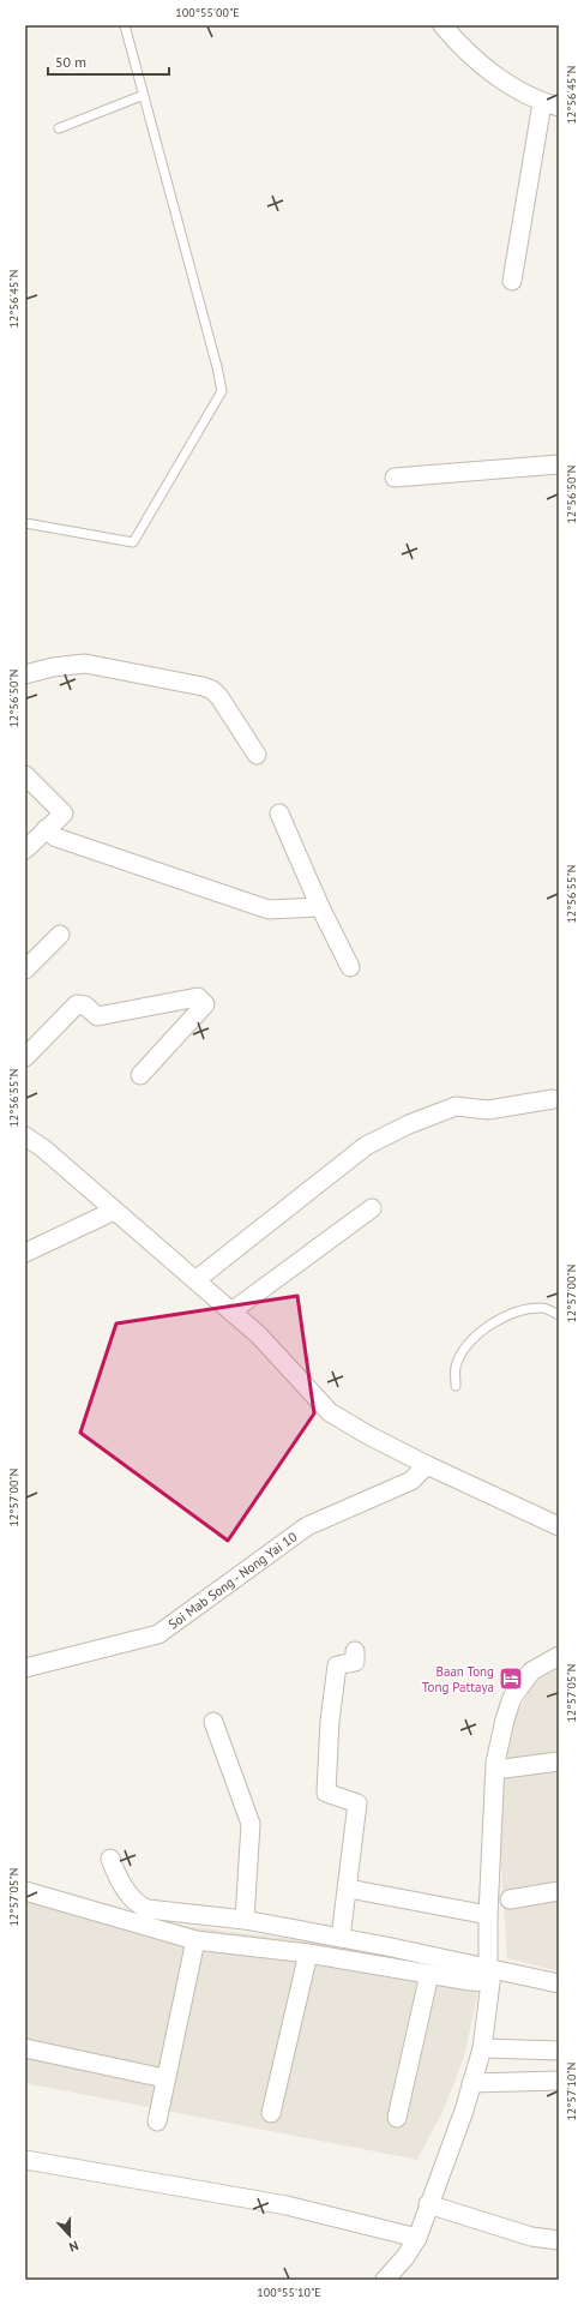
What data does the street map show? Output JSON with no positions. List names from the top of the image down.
{
  "streets": {
    "street": ["Soi Mab Song - Nong Yai 10"]
  },
  "places": {
    "hotel": ["Baan Tong Tong Pattaya"]
  },
  "scale_bar": "50 m",
  "north": "bottom",
  "coordinates": [
    "100°55'00\"E",
    "12°56'45\"N",
    "12°56'50\"N",
    "12°56'55\"N",
    "12°57'00\"N",
    "12°57'05\"N",
    "12°57'10\"N",
    "100°55'10\"E"
  ]
}
